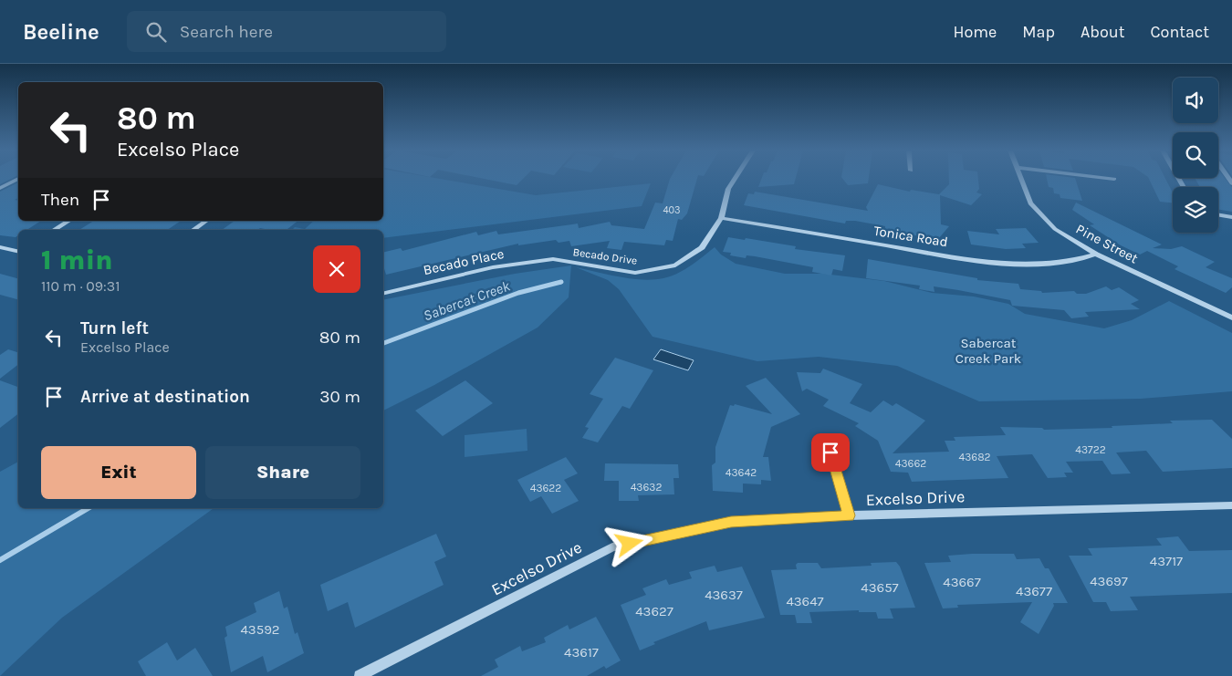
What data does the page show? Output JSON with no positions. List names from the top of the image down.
{
  "streets": {
    "street": [
      "Tonica Road",
      "Pine Street",
      "Becado Drive",
      "Becado Place",
      "Excelso Drive"
    ]
  },
  "crossings": [
    ["Tonica Road", "Pine Street"],
    ["Tonica Road", "Becado Drive"],
    ["Becado Drive", "Becado Place"]
  ],
  "water": ["Sabercat Creek"],
  "parks": ["Sabercat Creek Park"],
  "house_numbers": [
    "403",
    "43722",
    "43682",
    "43662",
    "43642",
    "43632",
    "43622",
    "43717",
    "43697",
    "43667",
    "43657",
    "43677",
    "43637",
    "43647",
    "43627",
    "43592",
    "43617"
  ],
  "page": {
    "header": "Beeline",
    "search": "Search here",
    "nav": [
      "Home",
      "Map",
      "About",
      "Contact"
    ],
    "turn": ["80 m", "Excelso Place"],
    "then": "Then",
    "heading": ["1 min", "110 m · 09:31"],
    "list": [
      {
        "name": "Turn left",
        "note": "Excelso Place",
        "value": "80 m"
      },
      {
        "name": "Arrive at destination",
        "value": "30 m"
      }
    ],
    "buttons": ["Exit", "Share"]
  }
}
